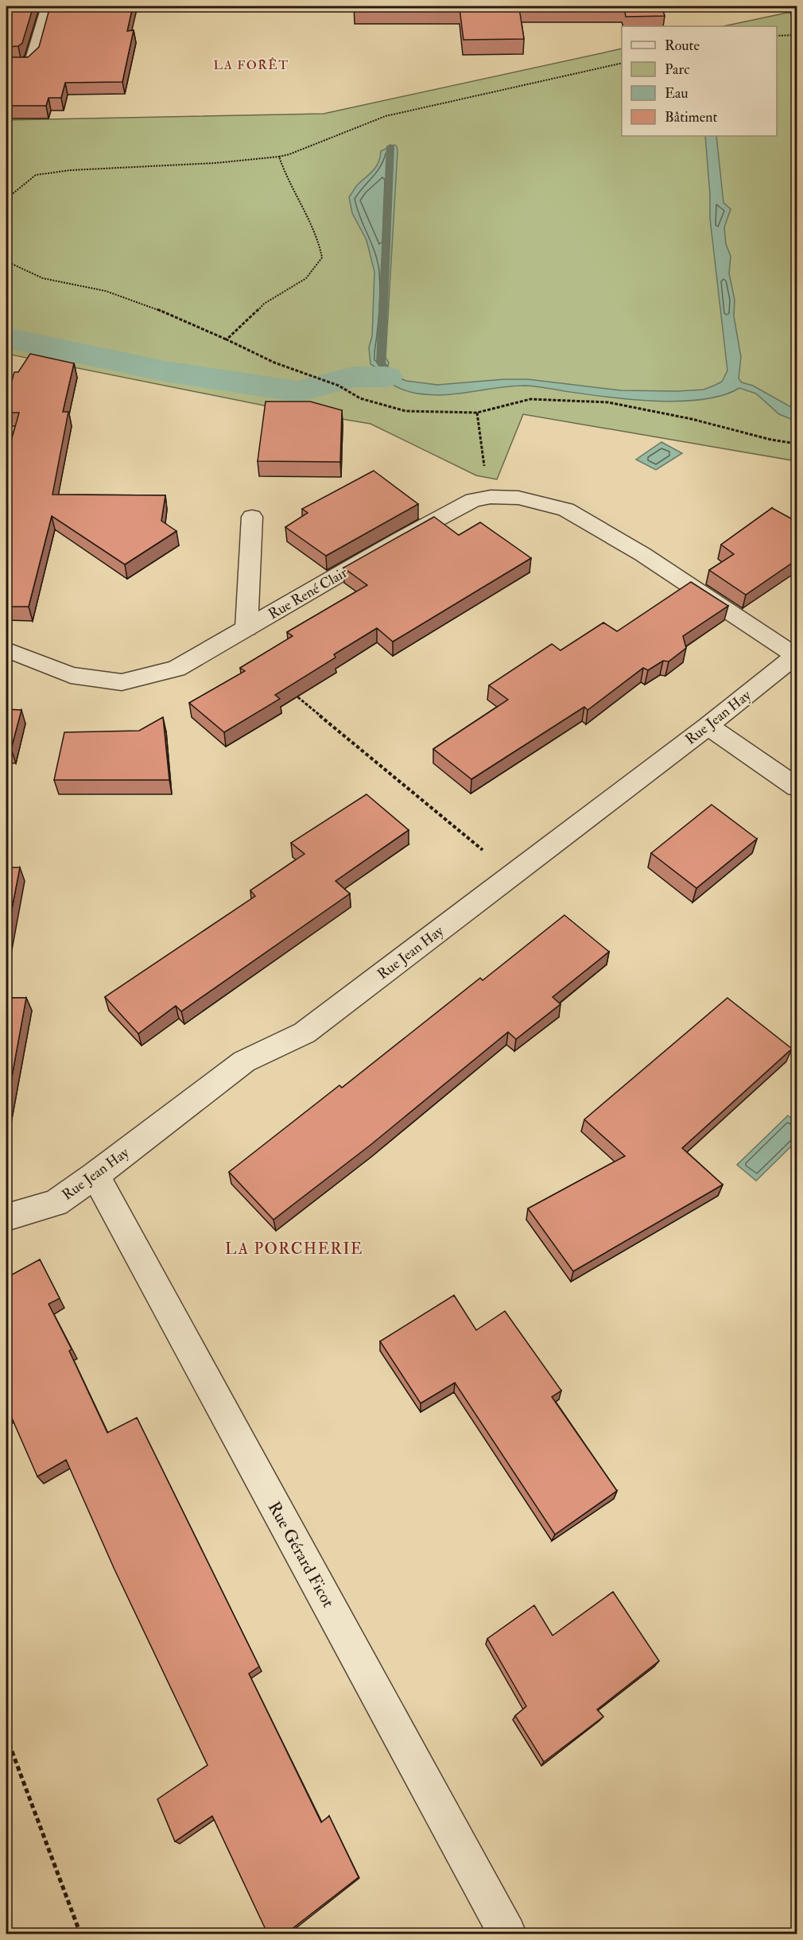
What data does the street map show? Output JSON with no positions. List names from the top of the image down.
{
  "streets": {
    "street": ["Rue René Clair", "Rue Jean Hay", "Rue Gérard Ficot"]
  },
  "crossings": [
    ["Rue René Clair", "Rue Jean Hay"],
    ["Rue Jean Hay", "Rue Gérard Ficot"]
  ],
  "districts": ["LA FORÊT", "LA PORCHERIE"],
  "legend": [
    "Route",
    "Parc",
    "Eau",
    "Bâtiment"
  ]
}
